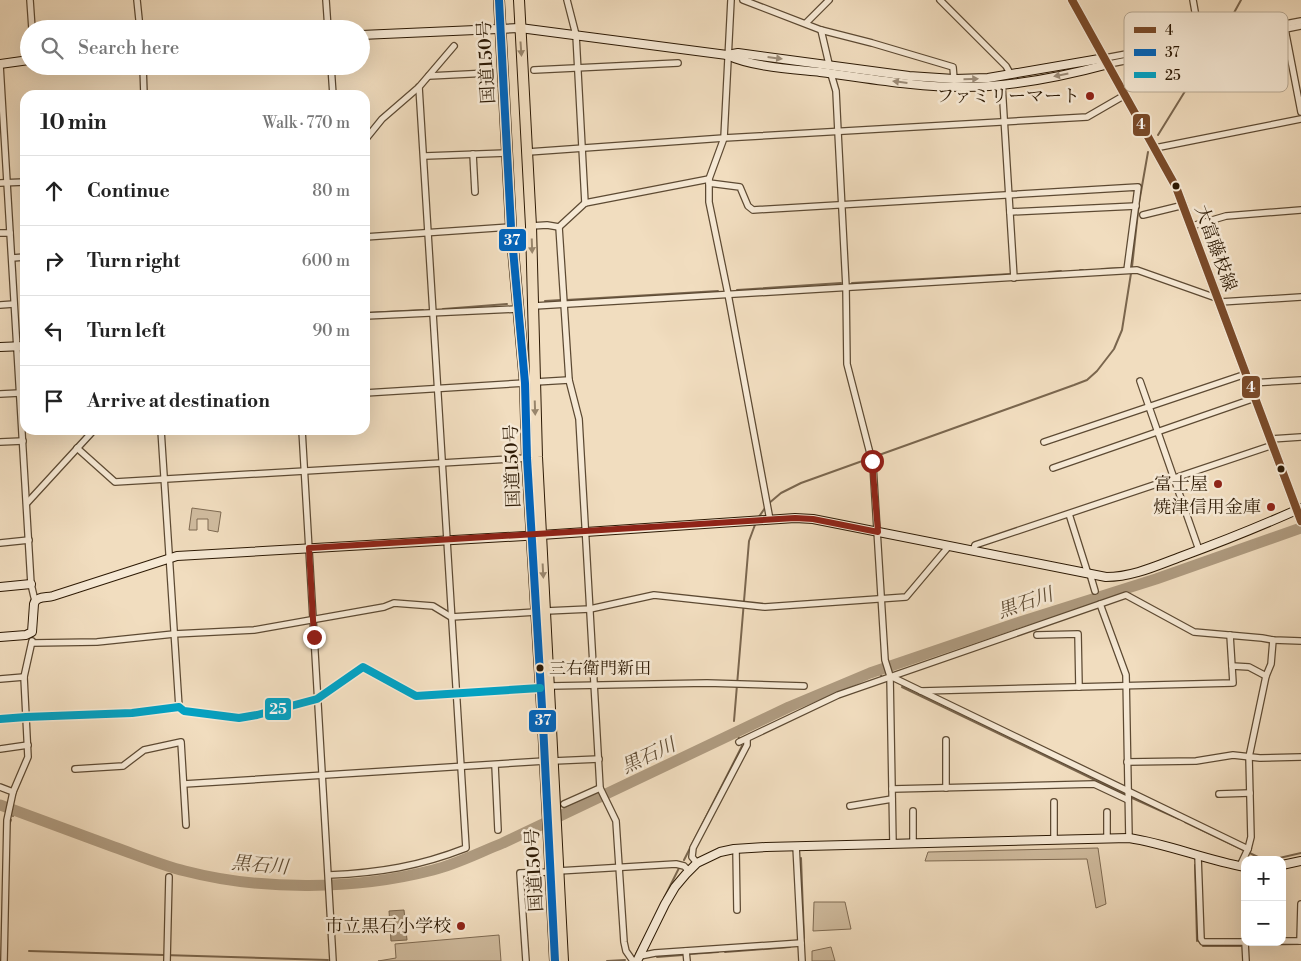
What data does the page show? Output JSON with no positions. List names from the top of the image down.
{
  "streets": {
    "highway": ["国道150号"],
    "street": ["大富藤枝線"]
  },
  "water": ["黒石川"],
  "places": [
    "ファミリーマート",
    "富士屋",
    "焼津信用金庫",
    "三右衛門新田",
    "市立黒石小学校"
  ],
  "lines": ["transit line 4", "transit line 37", "transit line 25"],
  "legend": ["4", "37", "25"],
  "page": {
    "search": "Search here",
    "heading": ["10 min", "Walk · 770 m"],
    "list": [
      ["Continue", "80 m"],
      ["Turn right", "600 m"],
      ["Turn left", "90 m"],
      "Arrive at destination"
    ],
    "map_buttons": ["+", "−"]
  }
}
